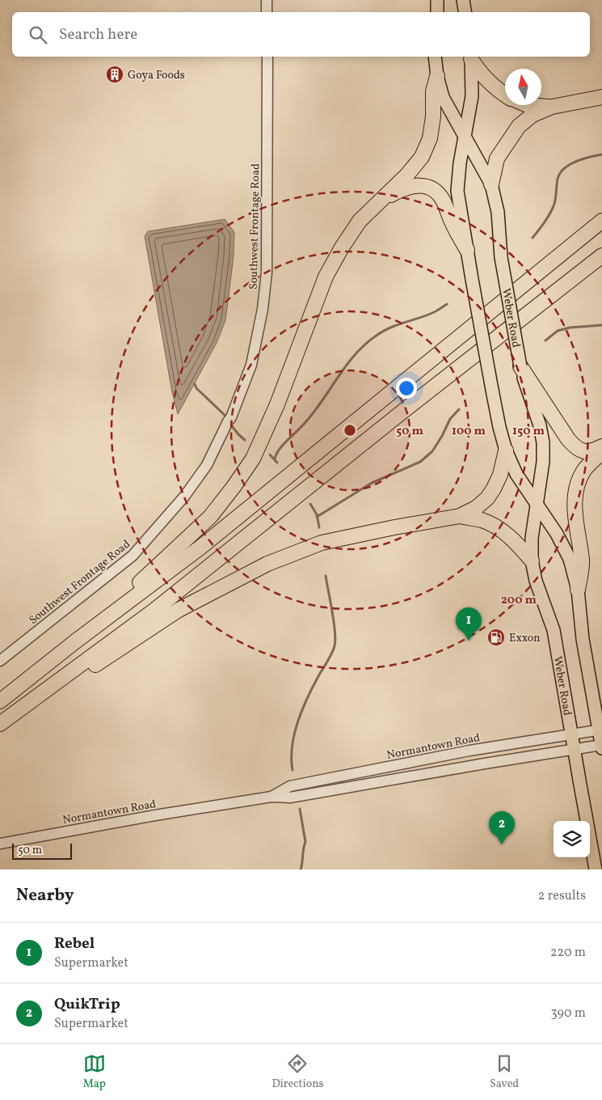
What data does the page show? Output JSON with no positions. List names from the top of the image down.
{
  "streets": {
    "main road": ["Weber Road"],
    "street": ["Southwest Frontage Road", "Normantown Road"]
  },
  "crossings": [
    ["Weber Road", "Normantown Road"]
  ],
  "places": {
    "building": ["Goya Foods"],
    "fuel station": ["Exxon"]
  },
  "scale_bar": "50 m",
  "north": "top",
  "page": {
    "search": "Search here",
    "pins": ["1", "2"],
    "scale": "50 m",
    "heading": ["Nearby", "2 results"],
    "list": [
      {
        "mark": "1",
        "name": "Rebel",
        "note": "Supermarket",
        "value": "220 m"
      },
      {
        "mark": "2",
        "name": "QuikTrip",
        "note": "Supermarket",
        "value": "390 m"
      }
    ],
    "nav": ["Map", "Directions", "Saved"]
  },
  "rings": [
    "50 m",
    "100 m",
    "150 m",
    "200 m"
  ]
}
